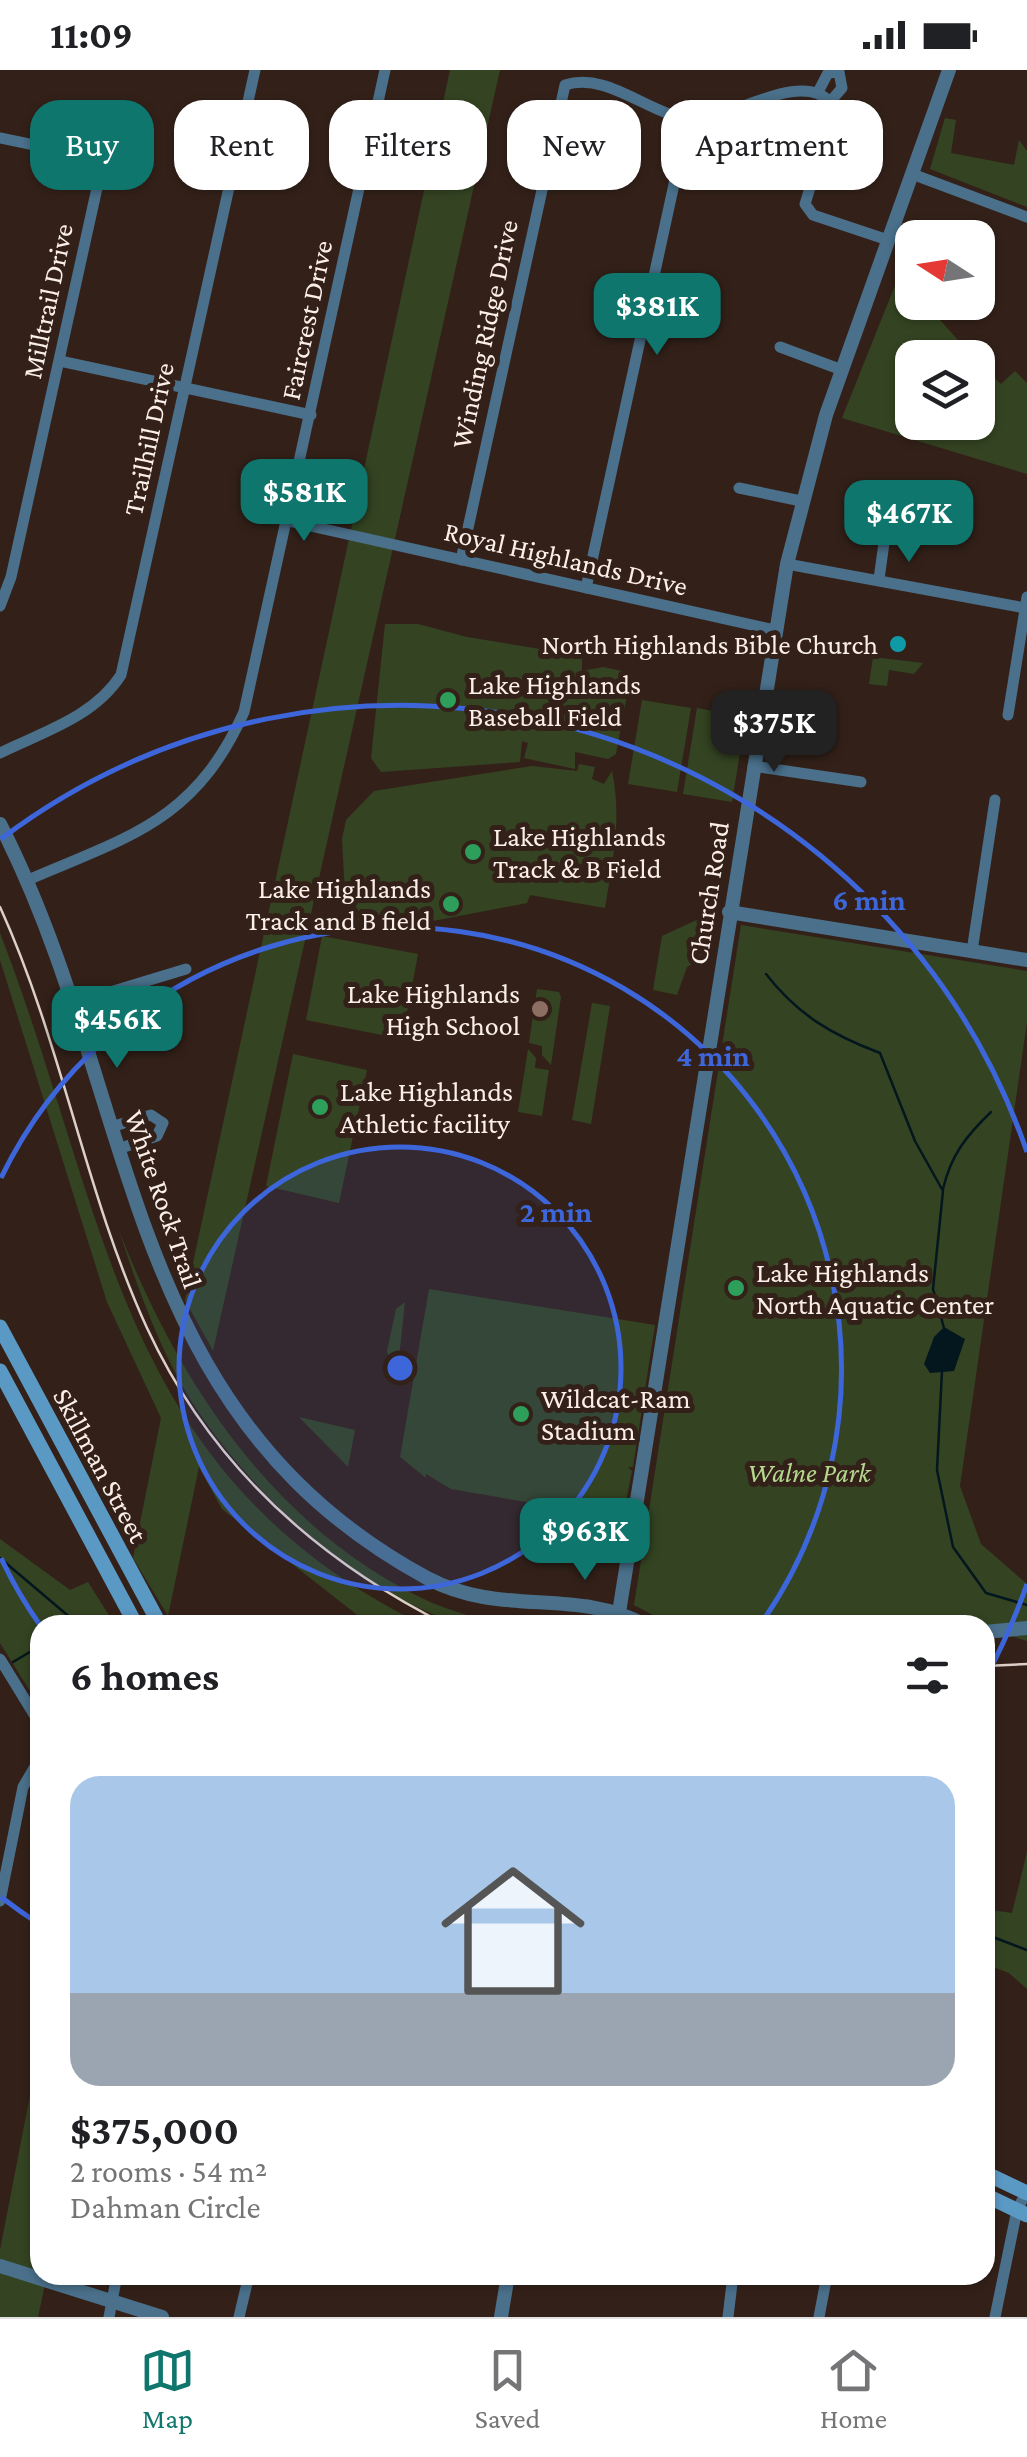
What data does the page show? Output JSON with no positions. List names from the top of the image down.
{
  "streets": {
    "main road": ["Skillman Street"],
    "street": [
      "Milltrail Drive",
      "Faircrest Drive",
      "Winding Ridge Drive",
      "Trailhill Drive",
      "Royal Highlands Drive",
      "Church Road",
      "White Rock Trail"
    ]
  },
  "crossings": [
    ["Faircrest Drive", "Royal Highlands Drive"],
    ["Faircrest Drive", "White Rock Trail"],
    ["Winding Ridge Drive", "Royal Highlands Drive"],
    ["Royal Highlands Drive", "Church Road"]
  ],
  "parks": ["Walne Park"],
  "places": [
    "North Highlands Bible Church",
    "Lake Highlands Baseball Field",
    "Lake Highlands Track & B Field",
    "Lake Highlands Track and B field",
    "Lake Highlands High School",
    "Lake Highlands Athletic facility",
    "Lake Highlands North Aquatic Center",
    "Wildcat-Ram Stadium"
  ],
  "north": "left",
  "page": {
    "status": "11:09",
    "chip": [
      "Buy",
      "Rent",
      "Filters",
      "New",
      "Apartment"
    ],
    "price": [
      "$381K",
      "$581K",
      "$467K",
      "$375K",
      "$456K",
      "$963K"
    ],
    "heading": "6 homes",
    "list": [
      {
        "name": "$375,000",
        "note": "2 rooms · 54 m² · Dahman Circle"
      }
    ],
    "tabs": ["Map", "Saved", "Home"]
  },
  "rings": ["6 min", "4 min", "2 min"]
}
